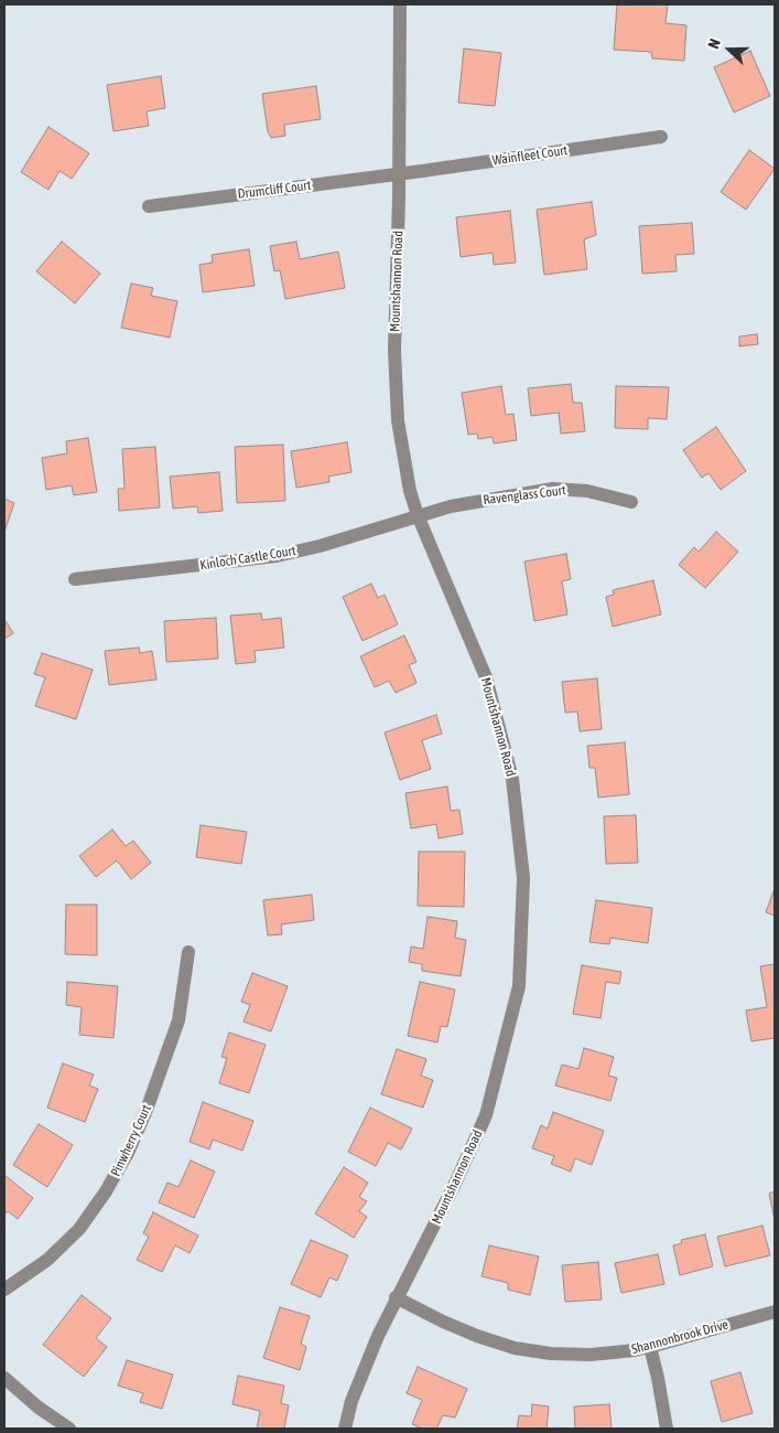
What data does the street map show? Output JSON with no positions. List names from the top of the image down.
{
  "streets": {
    "street": [
      "Wainfleet Court",
      "Drumcliff Court",
      "Mountshannon Road",
      "Ravenglass Court",
      "Kinloch Castle Court",
      "Pinwherry Court",
      "Shannonbrook Drive"
    ]
  },
  "crossings": [
    ["Wainfleet Court", "Drumcliff Court"],
    ["Wainfleet Court", "Mountshannon Road"],
    ["Drumcliff Court", "Mountshannon Road"],
    ["Mountshannon Road", "Ravenglass Court"],
    ["Mountshannon Road", "Kinloch Castle Court"],
    ["Mountshannon Road", "Shannonbrook Drive"],
    ["Ravenglass Court", "Kinloch Castle Court"]
  ],
  "north": "left"
}
